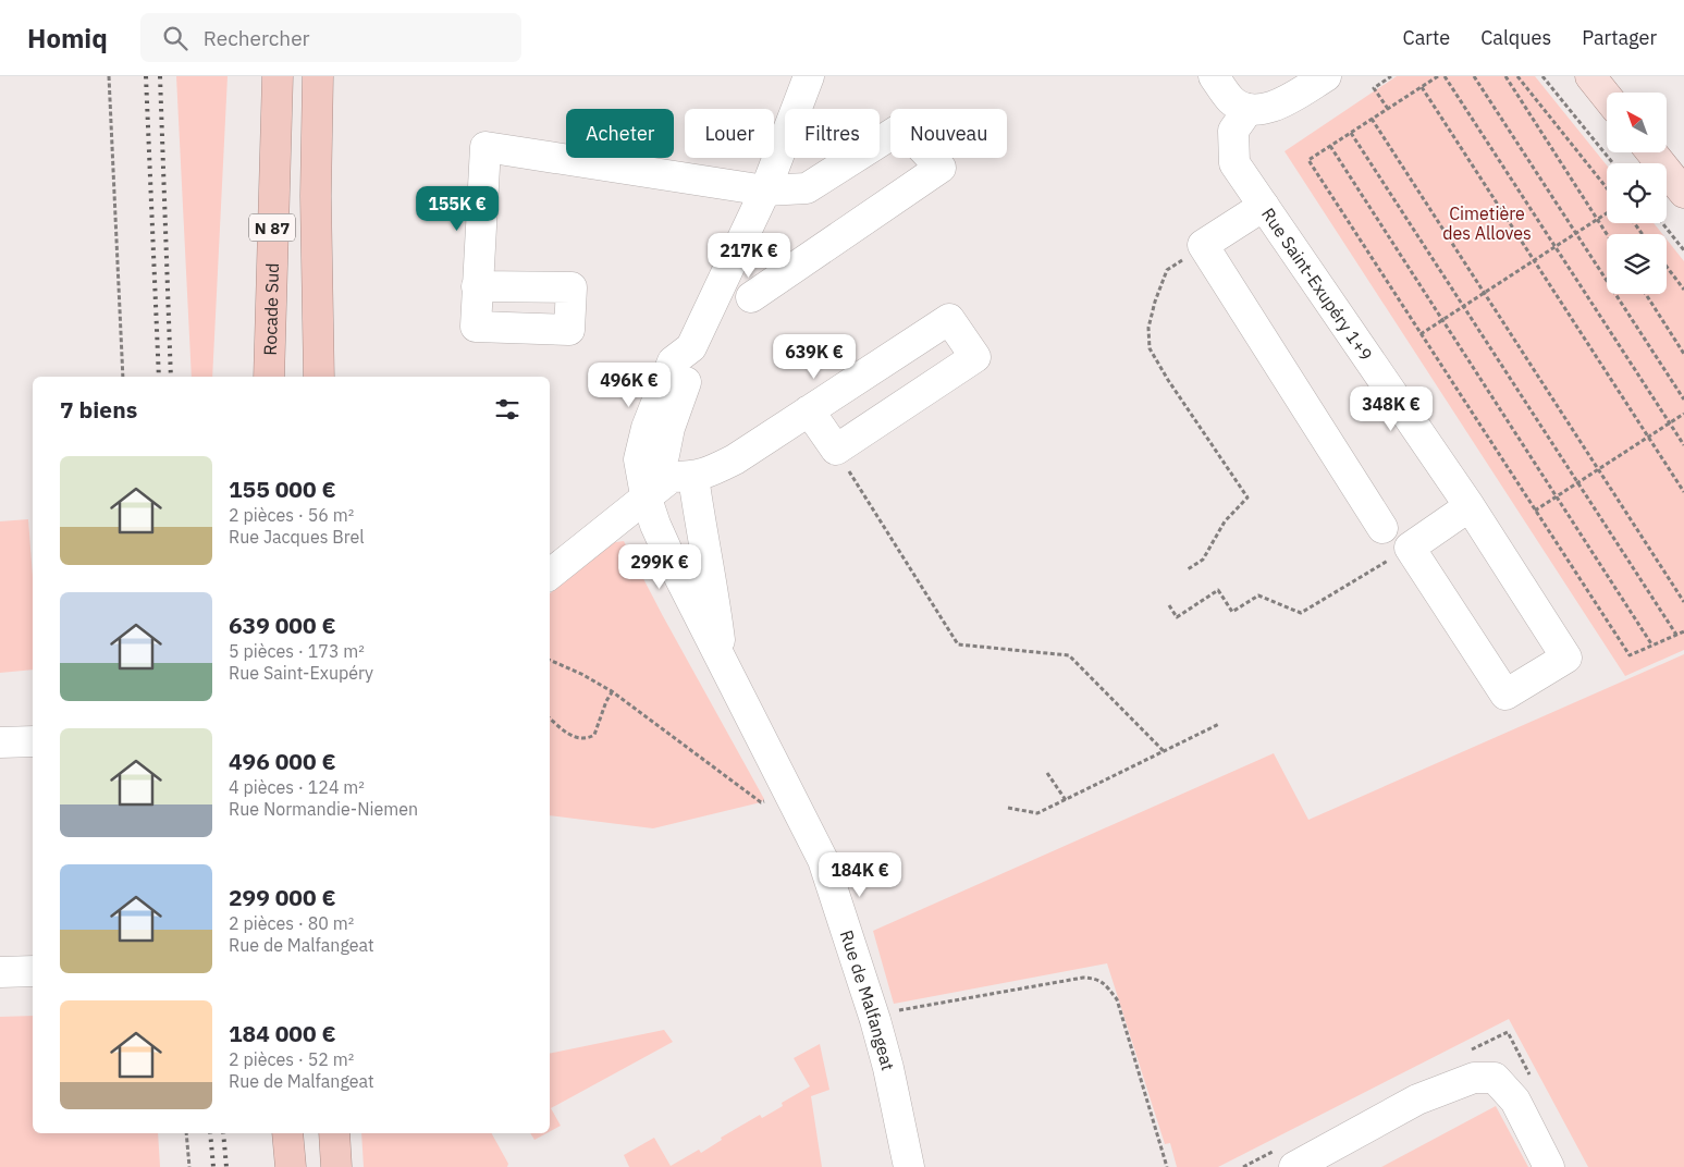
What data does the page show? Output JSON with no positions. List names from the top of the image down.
{
  "streets": {
    "highway": ["N 87", "Rocade Sud"],
    "street": ["Rue Saint-Exupéry 1+9", "Rue de Malfangeat"]
  },
  "parks": ["Cimetière des Alloves"],
  "north": "top left",
  "page": {
    "header": "Homiq",
    "search": "Rechercher",
    "nav": ["Carte", "Calques", "Partager"],
    "chip": [
      "Acheter",
      "Louer",
      "Filtres",
      "Nouveau"
    ],
    "price": [
      "155K €",
      "217K €",
      "639K €",
      "496K €",
      "348K €",
      "299K €",
      "184K €"
    ],
    "heading": "7 biens",
    "list": [
      {
        "name": "155 000 €",
        "note": "2 pièces · 56 m² · Rue Jacques Brel"
      },
      {
        "name": "639 000 €",
        "note": "5 pièces · 173 m² · Rue Saint-Exupéry"
      },
      {
        "name": "496 000 €",
        "note": "4 pièces · 124 m² · Rue Normandie-Niemen"
      },
      {
        "name": "299 000 €",
        "note": "2 pièces · 80 m² · Rue de Malfangeat"
      },
      {
        "name": "184 000 €",
        "note": "2 pièces · 52 m² · Rue de Malfangeat"
      }
    ]
  }
}
